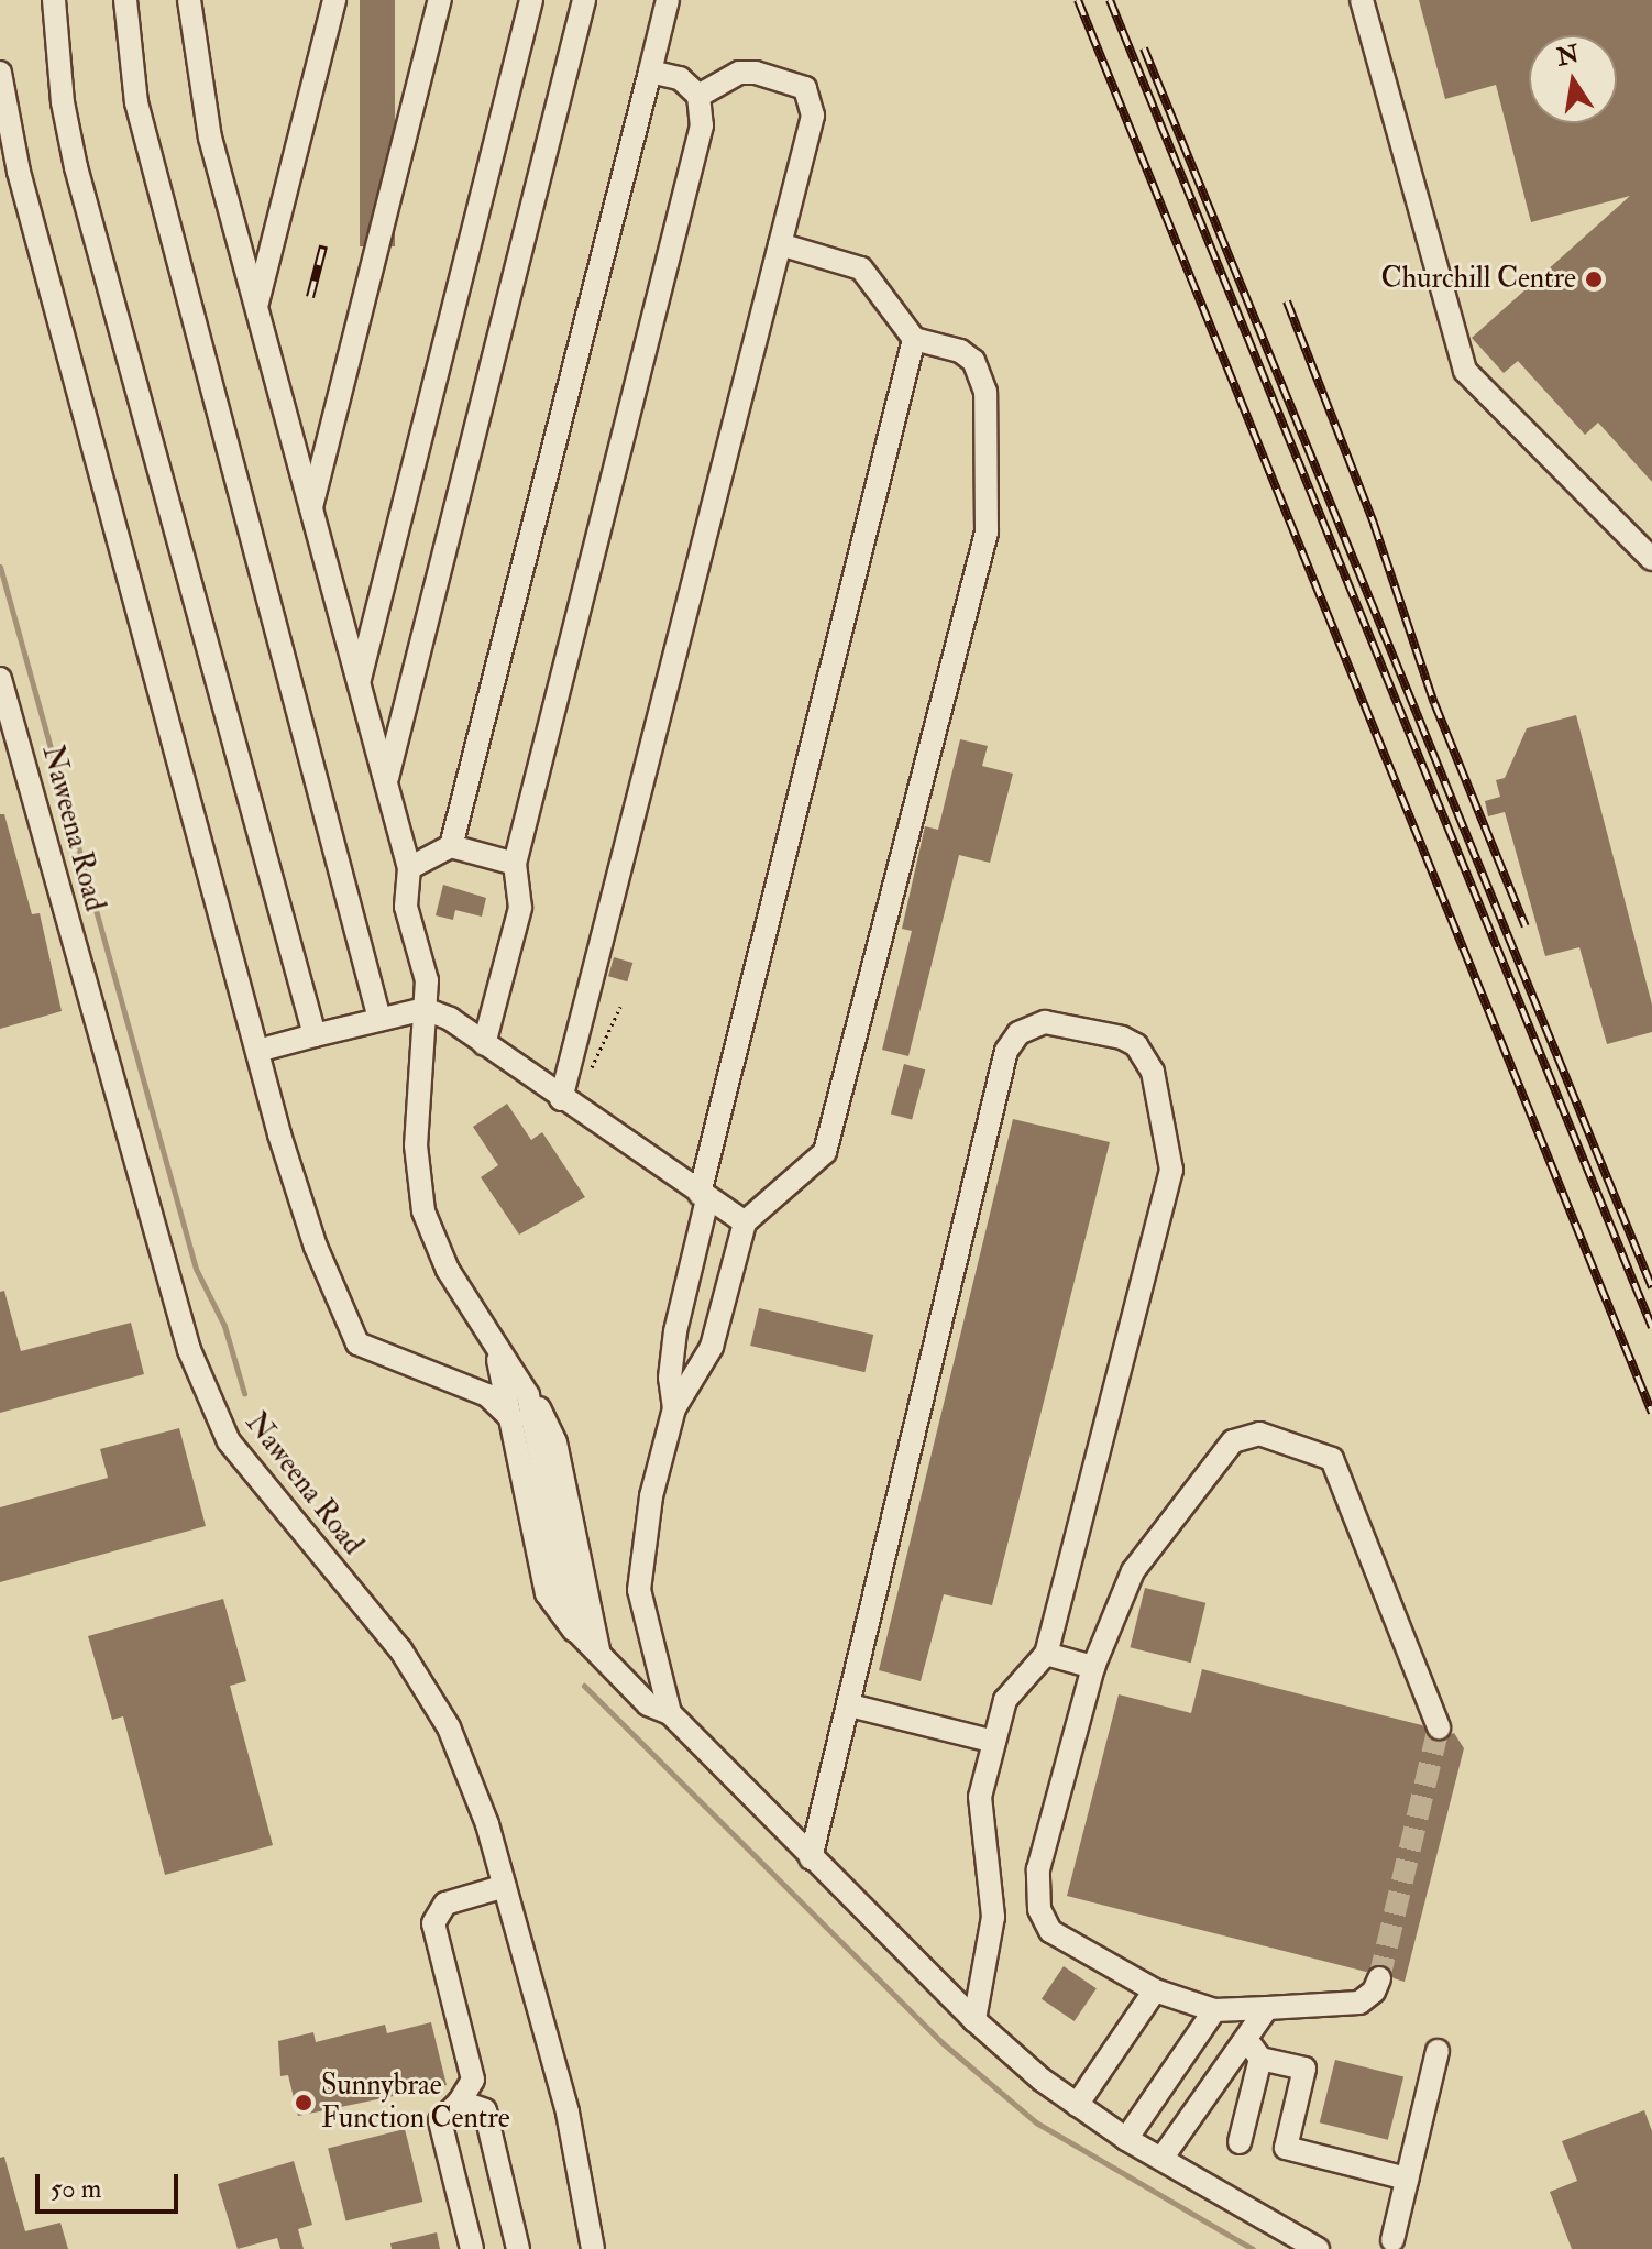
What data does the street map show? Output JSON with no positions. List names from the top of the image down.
{
  "streets": {
    "street": ["Naweena Road"]
  },
  "places": ["Churchill Centre", "Sunnybrae Function Centre"],
  "scale_bar": "50 m",
  "north": "top"
}
